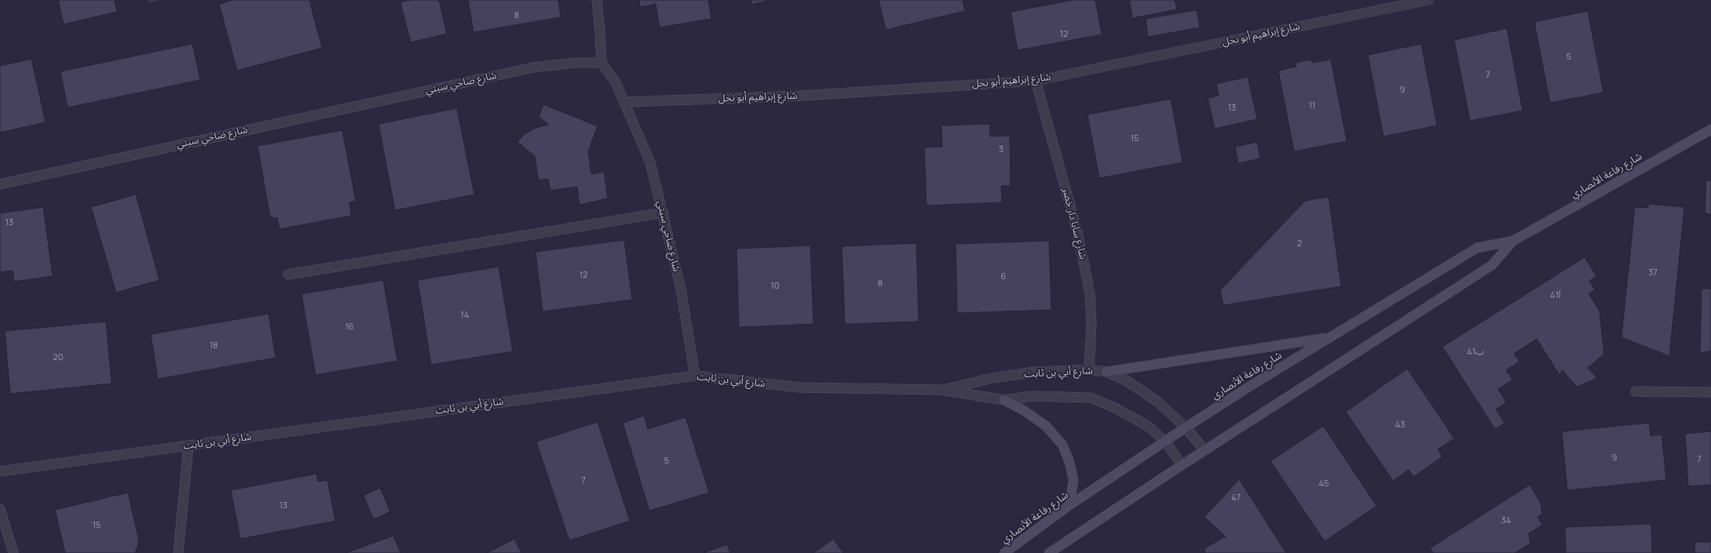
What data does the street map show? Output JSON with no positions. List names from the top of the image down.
{
  "streets": {
    "street": [
      "شارع إبراهيم أبو نحل",
      "شارع ضاحي سبتي",
      "شارع رفاعة الأنصاري",
      "شارع سابا دار خضر",
      "شارع أبي بن ثابت"
    ]
  },
  "crossings": [
    ["شارع إبراهيم أبو نحل", "شارع ضاحي سبتي"],
    ["شارع إبراهيم أبو نحل", "شارع سابا دار خضر"],
    ["شارع ضاحي سبتي", "شارع أبي بن ثابت"],
    ["شارع رفاعة الأنصاري", "شارع أبي بن ثابت"],
    ["شارع سابا دار خضر", "شارع أبي بن ثابت"]
  ],
  "house_numbers": [
    "8",
    "12",
    "5",
    "7",
    "9",
    "11",
    "13",
    "15",
    "3",
    "13",
    "2",
    "37",
    "12",
    "6",
    "8",
    "10",
    "41أ",
    "14",
    "16",
    "18",
    "41ب",
    "20",
    "43",
    "9",
    "7",
    "5",
    "7",
    "45",
    "47",
    "13",
    "34",
    "15"
  ]
}
